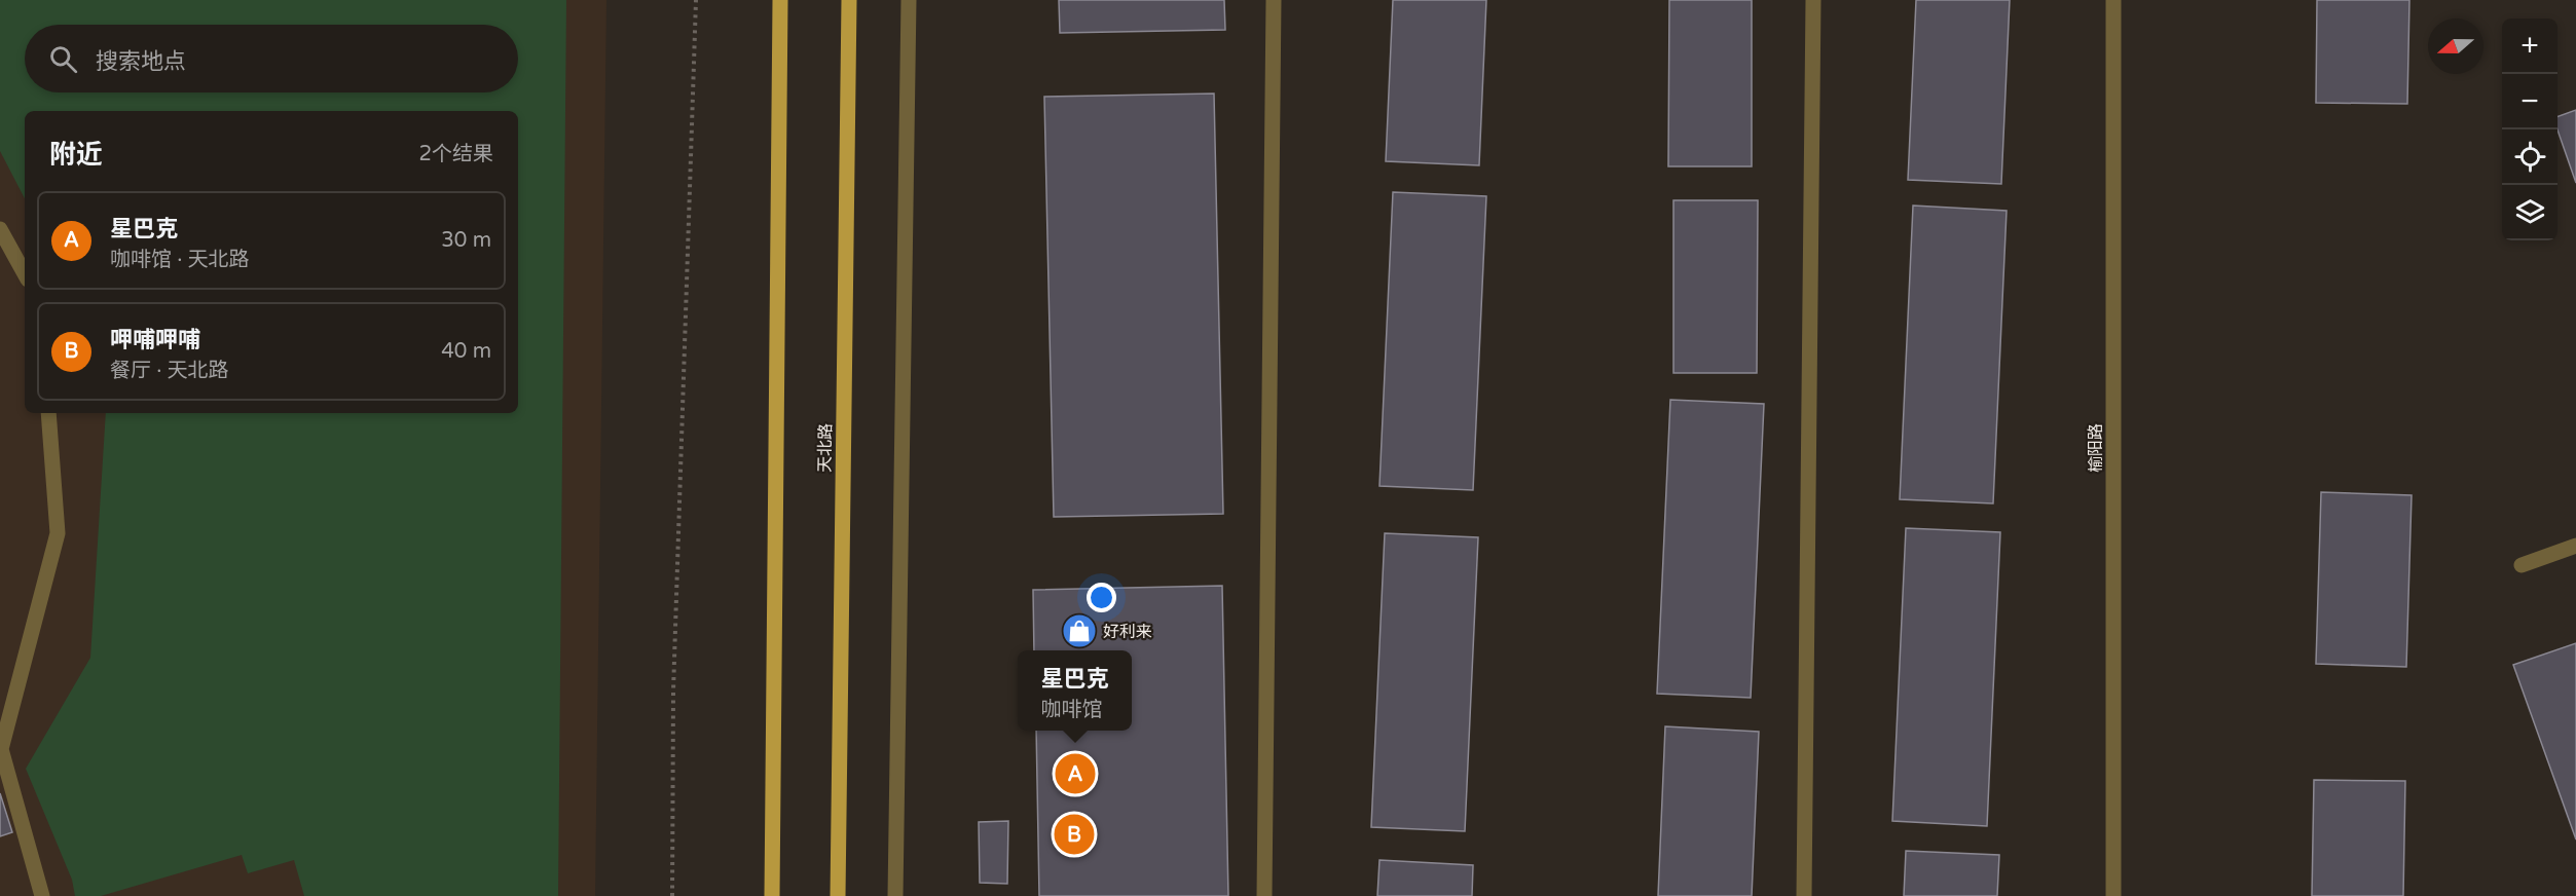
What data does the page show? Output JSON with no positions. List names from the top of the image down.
{
  "streets": {
    "main road": ["天北路"],
    "street": ["榆阳路"]
  },
  "places": {
    "shop": ["好利来"]
  },
  "north": "left",
  "page": {
    "map_buttons": ["+", "−"],
    "search": "搜索地点",
    "heading": ["附近", "2个结果"],
    "list": [
      {
        "mark": "A",
        "name": "星巴克",
        "note": "咖啡馆 · 天北路",
        "value": "30 m"
      },
      {
        "mark": "B",
        "name": "呷哺呷哺",
        "note": "餐厅 · 天北路",
        "value": "40 m"
      }
    ],
    "popup": ["星巴克", "咖啡馆"],
    "pins": ["A", "B"]
  }
}
